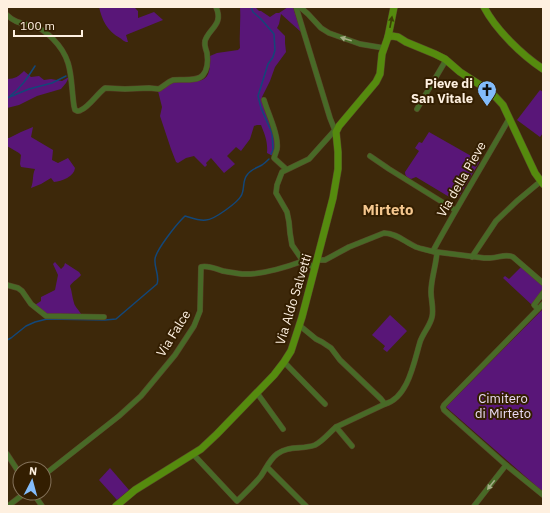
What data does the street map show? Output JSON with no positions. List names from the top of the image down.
{
  "streets": {
    "street": ["Via della Pieve", "Via Aldo Salvetti", "Via Falce"]
  },
  "districts": ["Mirteto"],
  "parks": ["Cimitero di Mirteto"],
  "places": {
    "church": ["Pieve di San Vitale"]
  },
  "scale_bar": "100 m",
  "north": "top"
}
